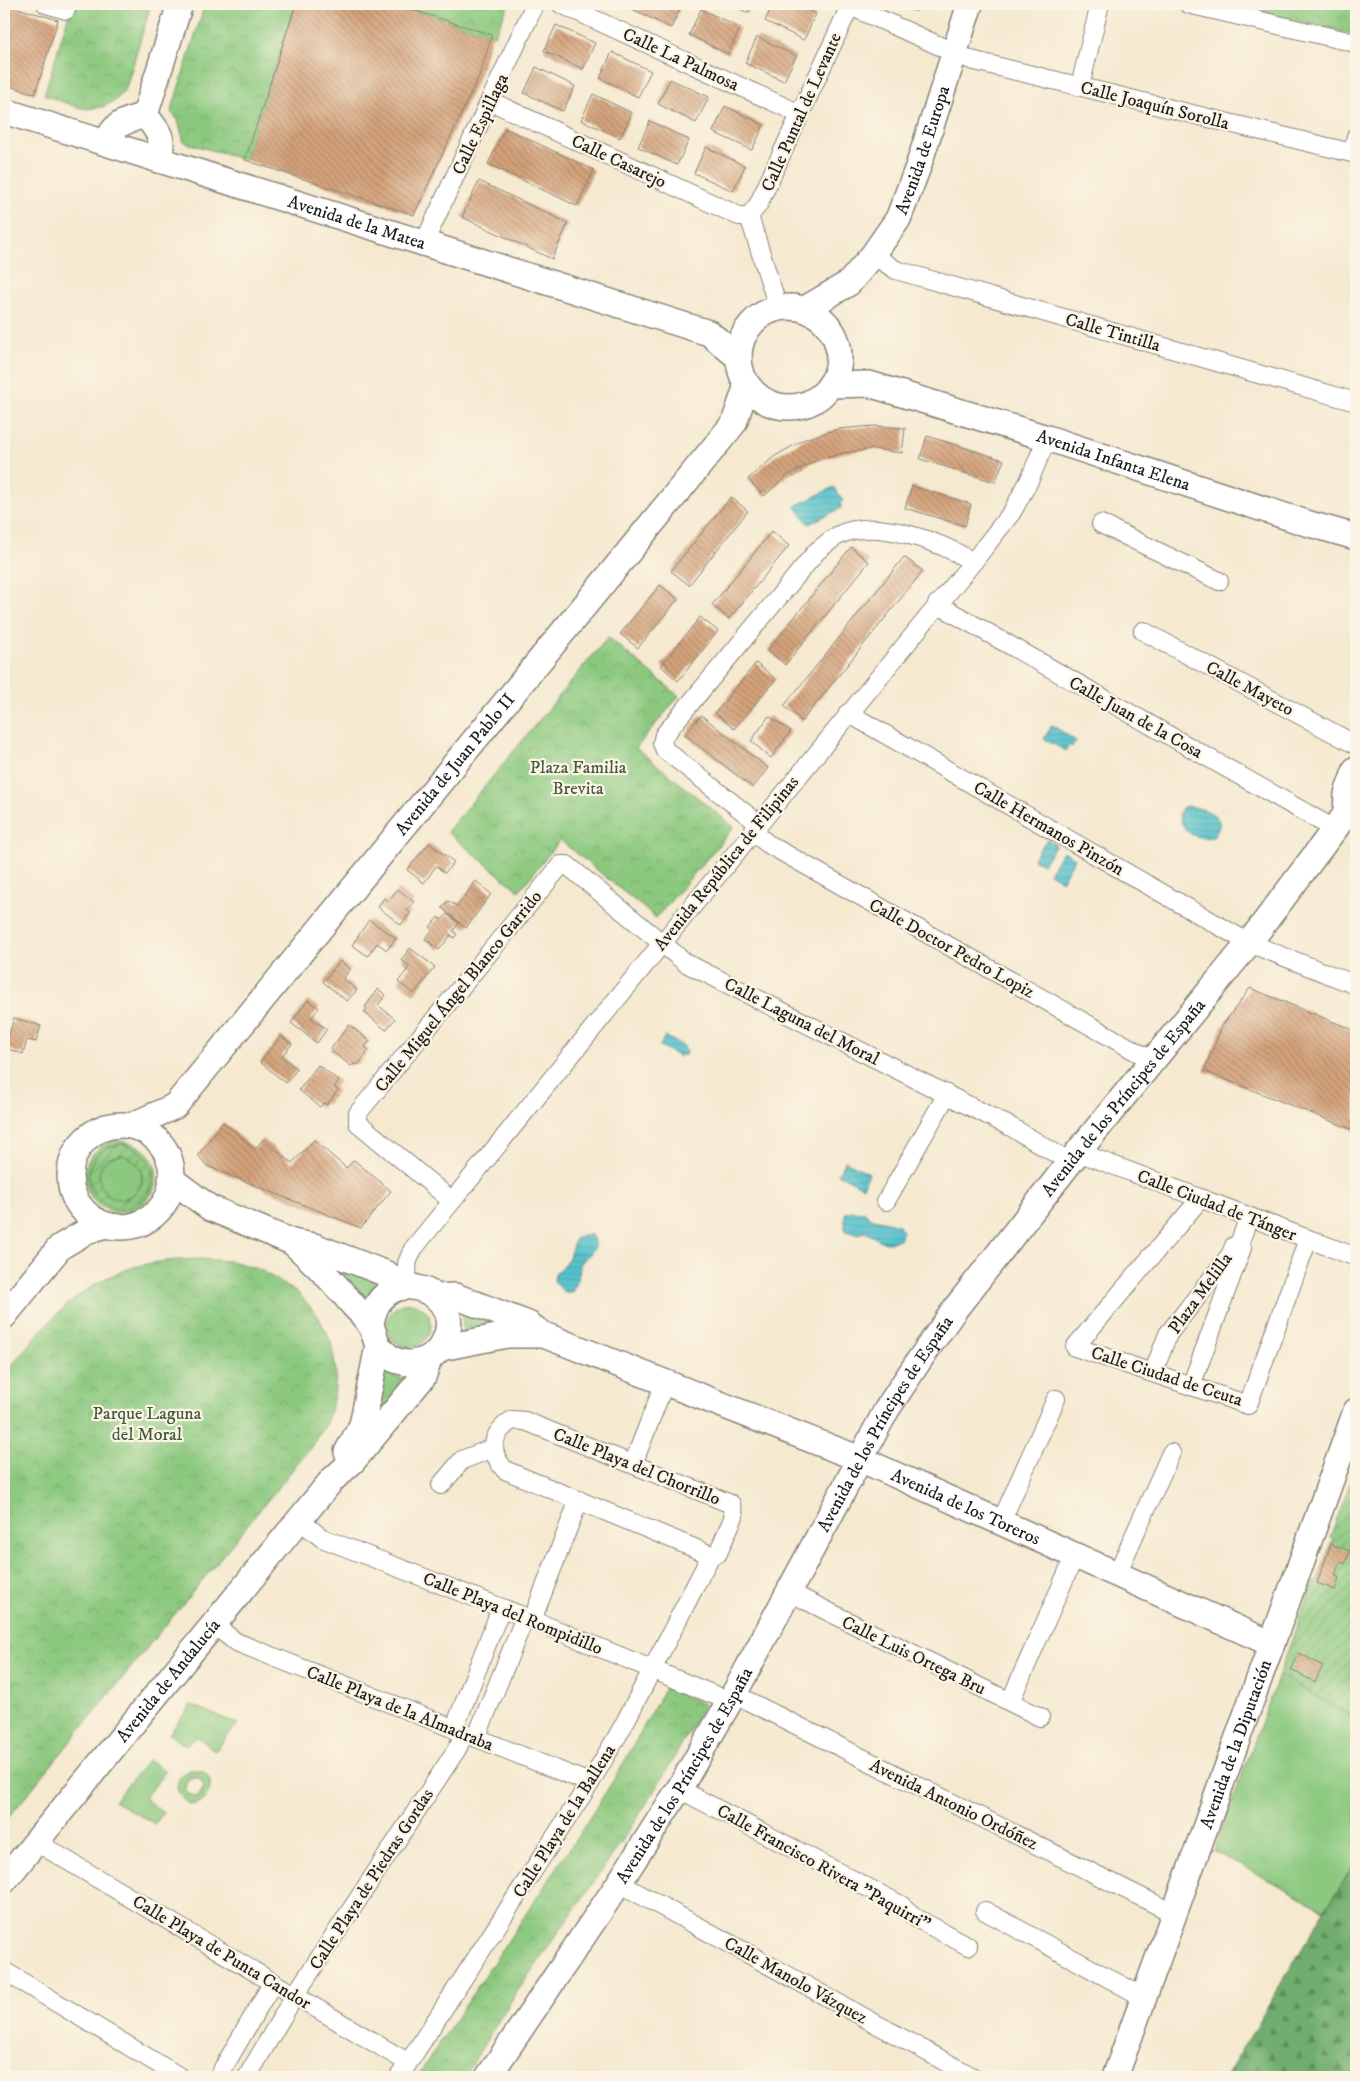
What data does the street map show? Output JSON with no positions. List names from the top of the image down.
{
  "streets": {
    "street": [
      "Calle La Palmosa",
      "Calle Joaquín Sorolla",
      "Calle Puntal de Levante",
      "Calle Espillaga",
      "Avenida de Europa",
      "Calle Casarejo",
      "Avenida de la Matea",
      "Calle Tintilla",
      "Avenida Infanta Elena",
      "Calle Mayeto",
      "Calle Juan de la Cosa",
      "Avenida de Juan Pablo II",
      "Calle Hermanos Pinzón",
      "Avenida República de Filipinas",
      "Calle Doctor Pedro Lopiz",
      "Calle Miguel Ángel Blanco Garrido",
      "Calle Laguna del Moral",
      "Avenida de los Príncipes de España",
      "Calle Ciudad de Tánger",
      "Plaza Melilla",
      "Calle Ciudad de Ceuta",
      "Calle Playa del Chorrillo",
      "Avenida de los Toreros",
      "Calle Playa del Rompidillo",
      "Calle Luis Ortega Bru",
      "Avenida de Andalucía",
      "Calle Playa de la Almadraba",
      "Avenida de la Diputación",
      "Avenida Antonio Ordóñez",
      "Calle Playa de la Ballena",
      "Calle Francisco Rivera \"Paquirri\"",
      "Calle Playa de Piedras Gordas",
      "Calle Playa de Punta Candor",
      "Calle Manolo Vázquez"
    ]
  },
  "crossings": [
    ["Calle La Palmosa", "Calle Puntal de Levante"],
    ["Calle Joaquín Sorolla", "Calle Puntal de Levante"],
    ["Calle Joaquín Sorolla", "Avenida de Europa"],
    ["Calle Puntal de Levante", "Calle Casarejo"],
    ["Calle Espillaga", "Calle Casarejo"],
    ["Calle Espillaga", "Avenida de la Matea"],
    ["Avenida de Europa", "Avenida de la Matea"],
    ["Avenida de Europa", "Calle Tintilla"],
    ["Avenida de Europa", "Avenida Infanta Elena"],
    ["Avenida de Europa", "Avenida de Juan Pablo II"],
    ["Avenida de la Matea", "Avenida Infanta Elena"],
    ["Avenida de la Matea", "Avenida de Juan Pablo II"],
    ["Avenida Infanta Elena", "Avenida de Juan Pablo II"],
    ["Avenida Infanta Elena", "Avenida República de Filipinas"],
    ["Calle Juan de la Cosa", "Avenida República de Filipinas"],
    ["Calle Juan de la Cosa", "Avenida de los Príncipes de España"],
    ["Calle Hermanos Pinzón", "Avenida República de Filipinas"],
    ["Calle Hermanos Pinzón", "Avenida de los Príncipes de España"],
    ["Avenida República de Filipinas", "Calle Doctor Pedro Lopiz"],
    ["Avenida República de Filipinas", "Calle Miguel Ángel Blanco Garrido"],
    ["Avenida República de Filipinas", "Calle Laguna del Moral"],
    ["Avenida República de Filipinas", "Avenida de los Toreros"],
    ["Avenida República de Filipinas", "Avenida de Andalucía"],
    ["Calle Doctor Pedro Lopiz", "Avenida de los Príncipes de España"],
    ["Calle Miguel Ángel Blanco Garrido", "Calle Laguna del Moral"],
    ["Calle Laguna del Moral", "Avenida de los Príncipes de España"],
    ["Calle Laguna del Moral", "Calle Ciudad de Tánger"],
    ["Avenida de los Príncipes de España", "Calle Ciudad de Tánger"],
    ["Avenida de los Príncipes de España", "Avenida de los Toreros"],
    ["Avenida de los Príncipes de España", "Calle Playa del Rompidillo"],
    ["Avenida de los Príncipes de España", "Calle Luis Ortega Bru"],
    ["Avenida de los Príncipes de España", "Avenida Antonio Ordóñez"],
    ["Avenida de los Príncipes de España", "Calle Francisco Rivera \"Paquirri\""],
    ["Avenida de los Príncipes de España", "Calle Manolo Vázquez"],
    ["Calle Ciudad de Tánger", "Plaza Melilla"],
    ["Calle Ciudad de Tánger", "Calle Ciudad de Ceuta"],
    ["Plaza Melilla", "Calle Ciudad de Ceuta"],
    ["Calle Playa del Chorrillo", "Calle Playa de la Ballena"],
    ["Avenida de los Toreros", "Avenida de Andalucía"],
    ["Avenida de los Toreros", "Avenida de la Diputación"],
    ["Calle Playa del Rompidillo", "Avenida de Andalucía"],
    ["Calle Playa del Rompidillo", "Avenida Antonio Ordóñez"],
    ["Calle Playa del Rompidillo", "Calle Playa de la Ballena"],
    ["Avenida de Andalucía", "Calle Playa de la Almadraba"],
    ["Avenida de Andalucía", "Calle Playa de Punta Candor"],
    ["Calle Playa de la Almadraba", "Calle Playa de la Ballena"],
    ["Calle Playa de la Almadraba", "Calle Playa de Piedras Gordas"],
    ["Avenida de la Diputación", "Avenida Antonio Ordóñez"],
    ["Calle Playa de la Ballena", "Calle Playa de Punta Candor"],
    ["Calle Playa de Piedras Gordas", "Calle Playa de Punta Candor"]
  ],
  "parks": ["Plaza Familia Brevita", "Parque Laguna del Moral"]
}
